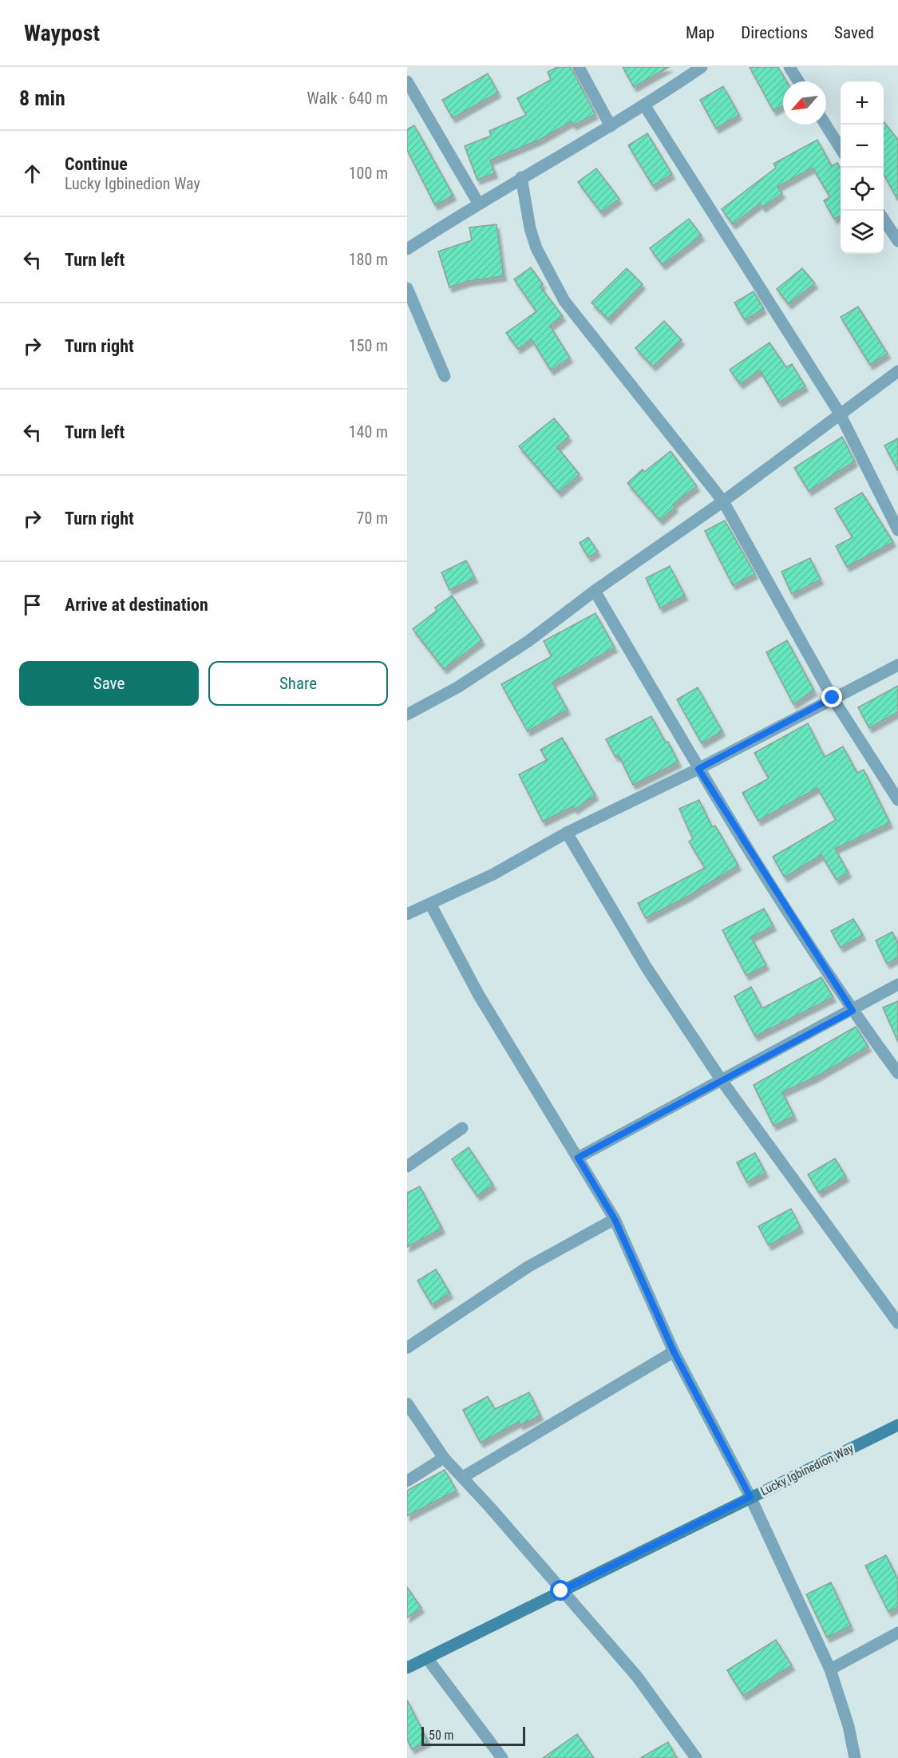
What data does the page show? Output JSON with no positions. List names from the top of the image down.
{
  "streets": {
    "street": ["Lucky Igbinedion Way"]
  },
  "scale_bar": "50 m",
  "north": "bottom left",
  "page": {
    "header": "Waypost",
    "nav": ["Map", "Directions", "Saved"],
    "heading": ["8 min", "Walk · 640 m"],
    "map_buttons": ["+", "−"],
    "list": [
      ["Continue", "Lucky Igbinedion Way", "100 m"],
      ["Turn left", "180 m"],
      ["Turn right", "150 m"],
      ["Turn left", "140 m"],
      ["Turn right", "70 m"],
      "Arrive at destination"
    ],
    "buttons": ["Save", "Share"],
    "scale": "50 m"
  }
}
